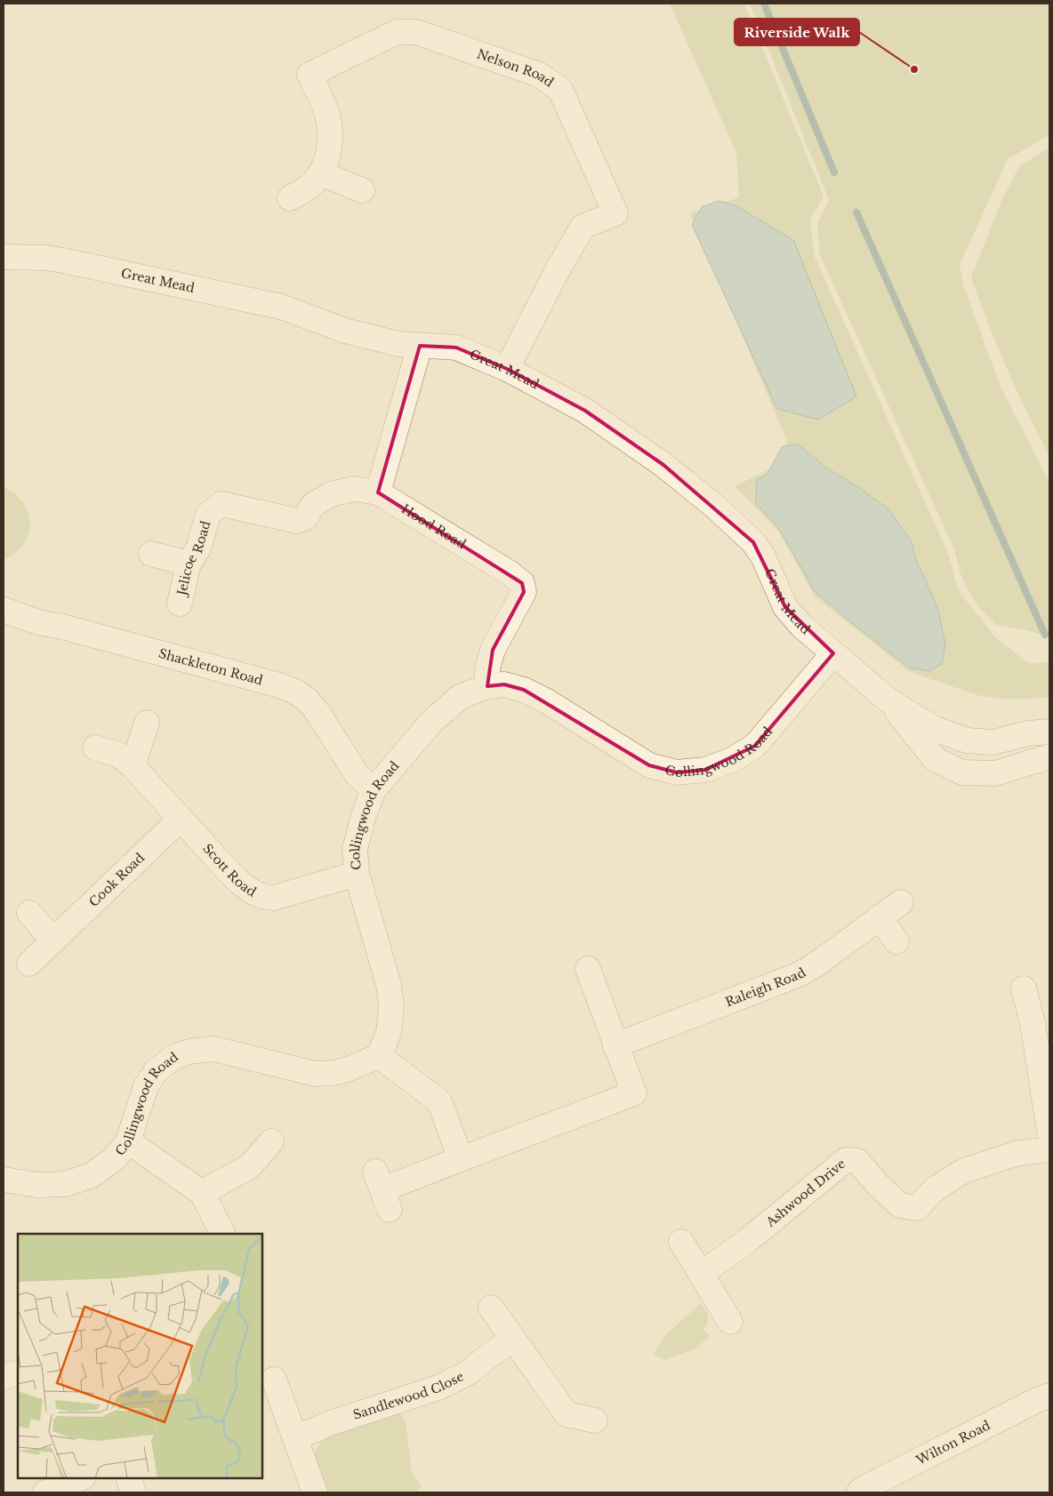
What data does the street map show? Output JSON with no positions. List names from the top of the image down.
{
  "streets": {
    "street": [
      "Nelson Road",
      "Great Mead",
      "Hood Road",
      "Jelicoe Road",
      "Shackleton Road",
      "Collingwood Road",
      "Scott Road",
      "Cook Road",
      "Raleigh Road",
      "Ashwood Drive",
      "Sandlewood Close",
      "Wilton Road"
    ]
  },
  "crossings": [
    ["Nelson Road", "Great Mead"],
    ["Great Mead", "Collingwood Road"],
    ["Hood Road", "Jelicoe Road"],
    ["Hood Road", "Collingwood Road"],
    ["Shackleton Road", "Collingwood Road"],
    ["Collingwood Road", "Scott Road"],
    ["Scott Road", "Cook Road"]
  ],
  "places": ["Riverside Walk"]
}
